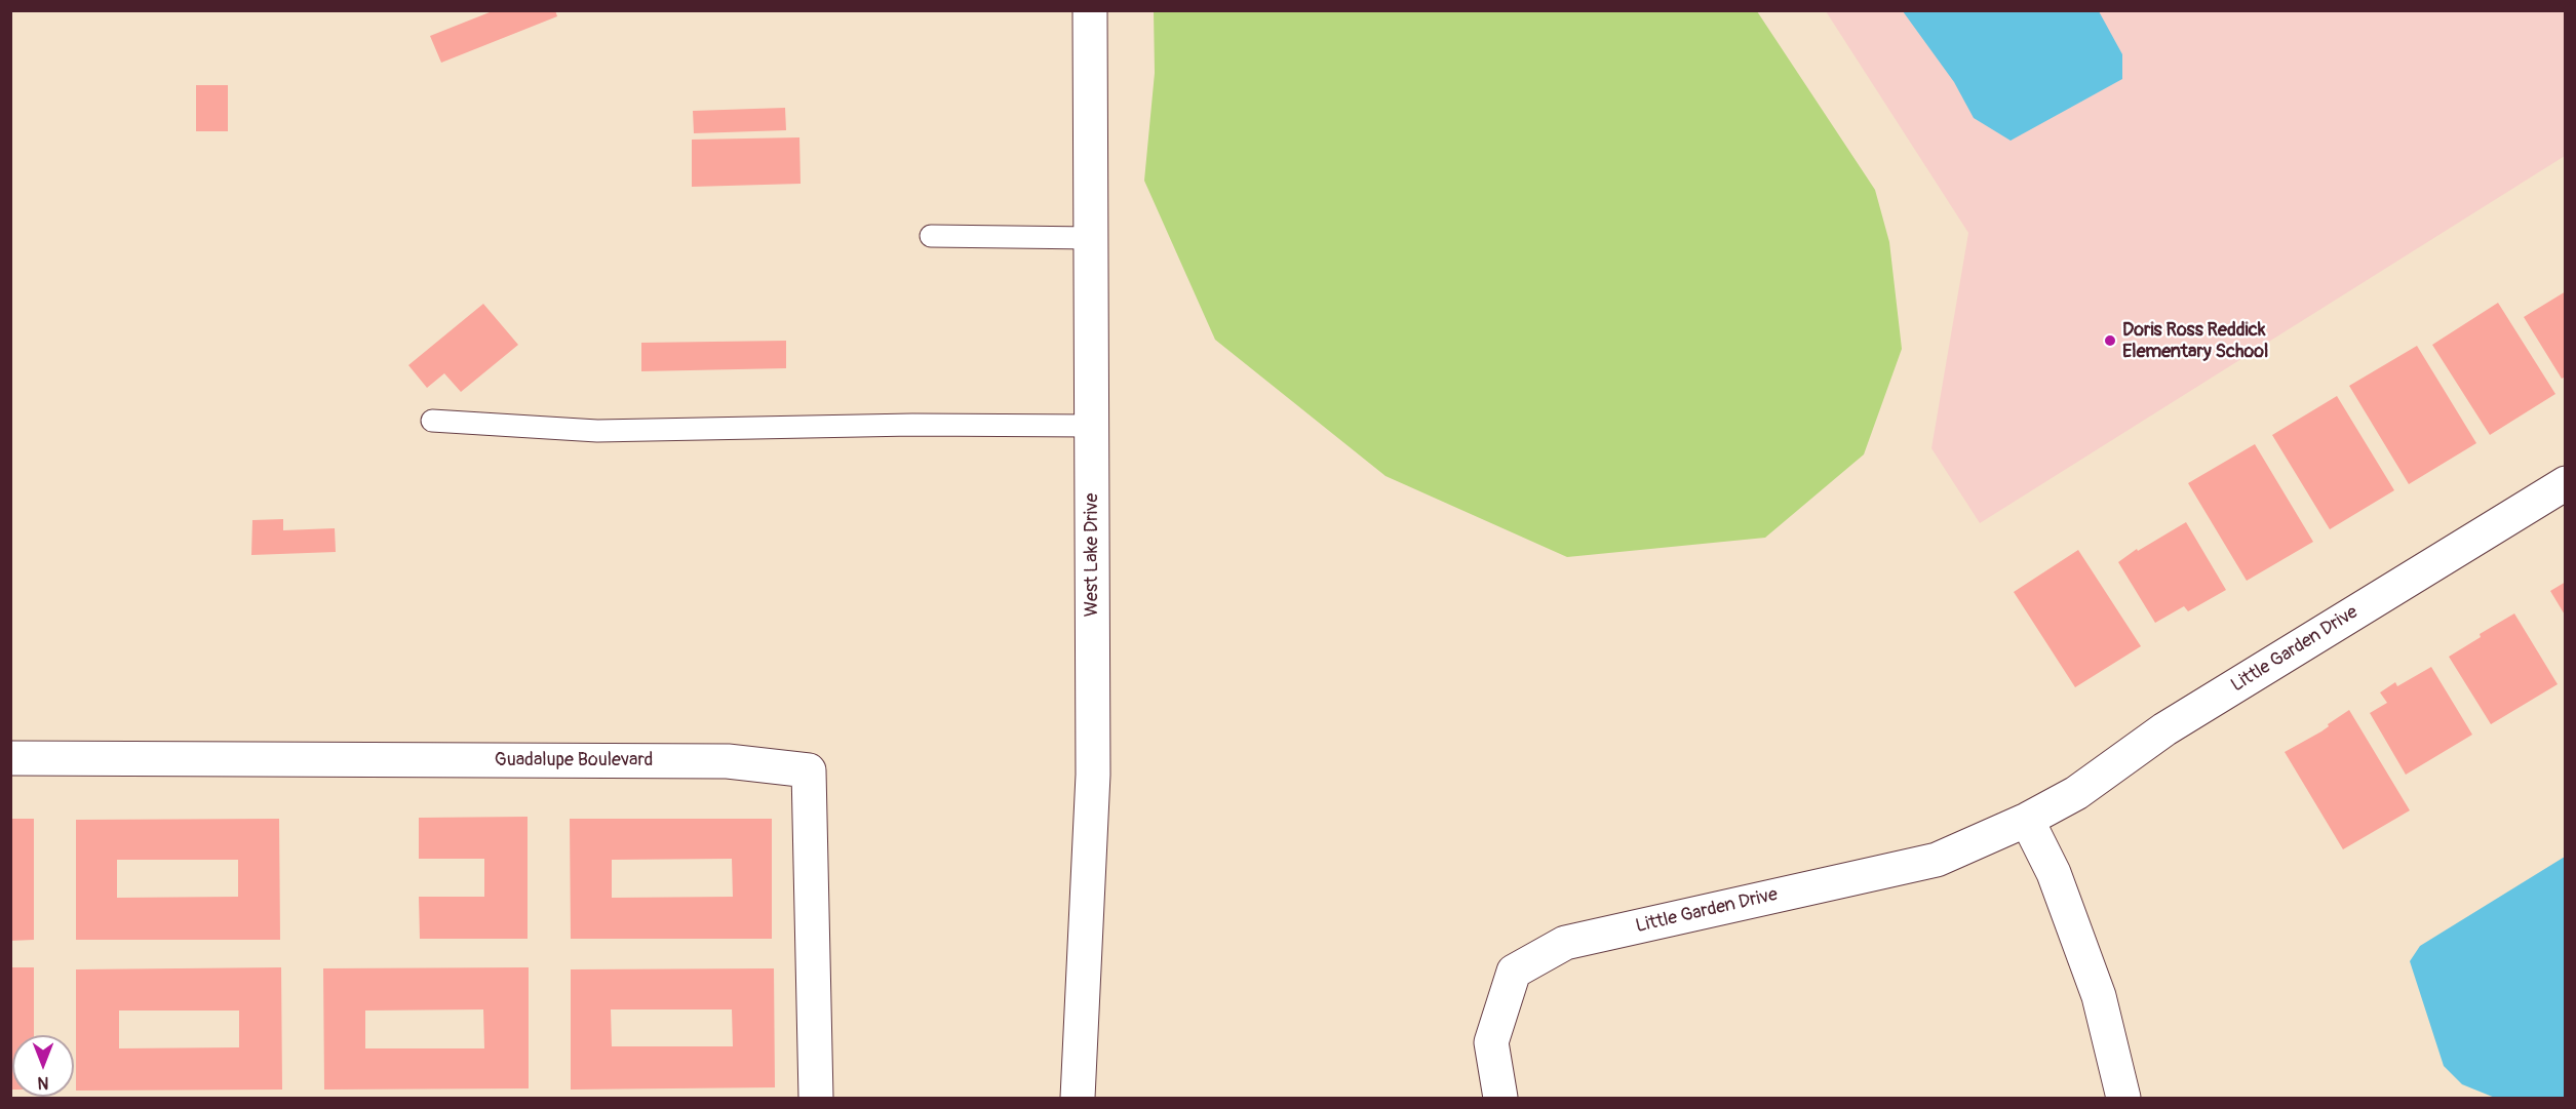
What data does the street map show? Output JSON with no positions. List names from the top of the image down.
{
  "streets": {
    "street": ["West Lake Drive", "Little Garden Drive", "Guadalupe Boulevard"]
  },
  "places": ["Doris Ross Reddick Elementary School"],
  "north": "bottom"
}
